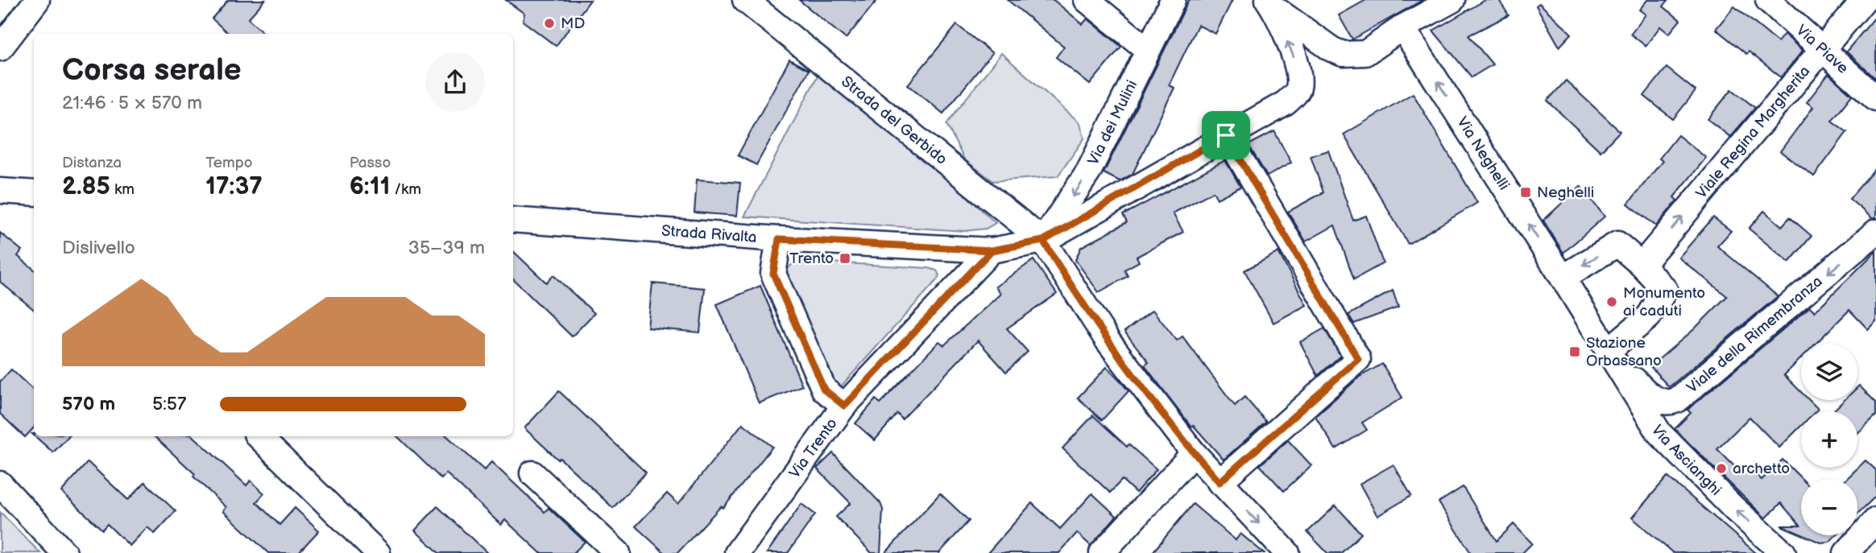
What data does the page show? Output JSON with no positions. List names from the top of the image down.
{
  "streets": {
    "street": [
      "Via Piave",
      "Strada del Gerbido",
      "Via dei Mulini",
      "Viale Regina Margherita",
      "Via Neghelli",
      "Strada Rivalta",
      "Viale della Rimembranza",
      "Via Trento",
      "Via Ascianghi"
    ]
  },
  "crossings": [
    ["Via Piave", "Viale Regina Margherita"],
    ["Strada del Gerbido", "Via dei Mulini"],
    ["Strada del Gerbido", "Strada Rivalta"],
    ["Via dei Mulini", "Strada Rivalta"],
    ["Via Neghelli", "Viale della Rimembranza"],
    ["Via Neghelli", "Via Ascianghi"],
    ["Strada Rivalta", "Via Trento"],
    ["Viale della Rimembranza", "Via Ascianghi"]
  ],
  "one_way": [
    "Via dei Mulini",
    "Viale Regina Margherita",
    "Via Neghelli",
    "Viale della Rimembranza",
    "Via Ascianghi"
  ],
  "places": {
    "other": ["MD", "Monumento ai caduti", "archetto"],
    "transit": ["Neghelli", "Trento", "Stazione Orbassano"]
  },
  "page": {
    "heading": ["Corsa serale", "21:46 · 5 × 570 m"],
    "stats": [
      ["Distanza", "2.85 km"],
      ["Tempo", "17:37"],
      ["Passo", "6:11 /km"]
    ],
    "chart": ["Dislivello", "35–39 m"],
    "map_buttons": ["+", "−"],
    "list": [
      {
        "name": "570 m",
        "note": "5:57"
      }
    ]
  }
}
